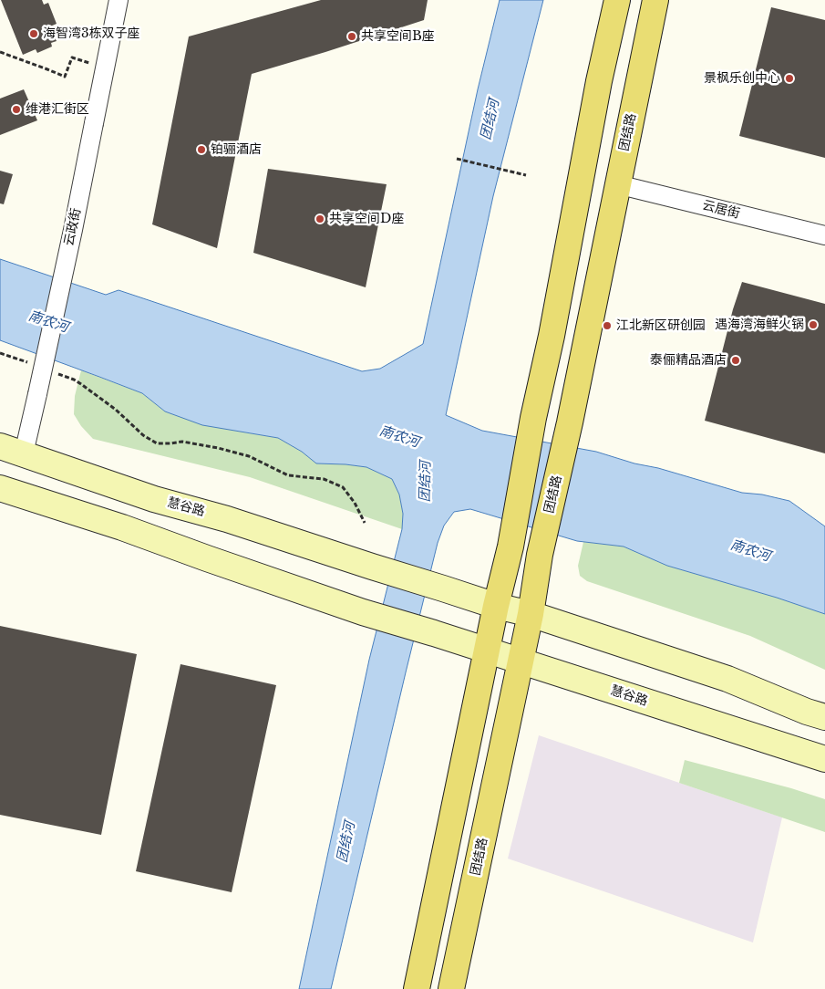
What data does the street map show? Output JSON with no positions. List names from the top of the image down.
{
  "streets": {
    "main road": ["团结路", "慧谷路"],
    "street": ["云居街", "云政街"]
  },
  "crossings": [
    ["团结路", "云居街"],
    ["团结路", "慧谷路"],
    ["云政街", "慧谷路"]
  ],
  "water": ["团结河", "南农河"],
  "places": [
    "海智湾3栋双子座",
    "共享空间B座",
    "景枫乐创中心",
    "维港汇街区",
    "铂骊酒店",
    "共享空间D座",
    "遇海湾海鲜火锅",
    "江北新区研创园",
    "泰俪精品酒店"
  ]
}
